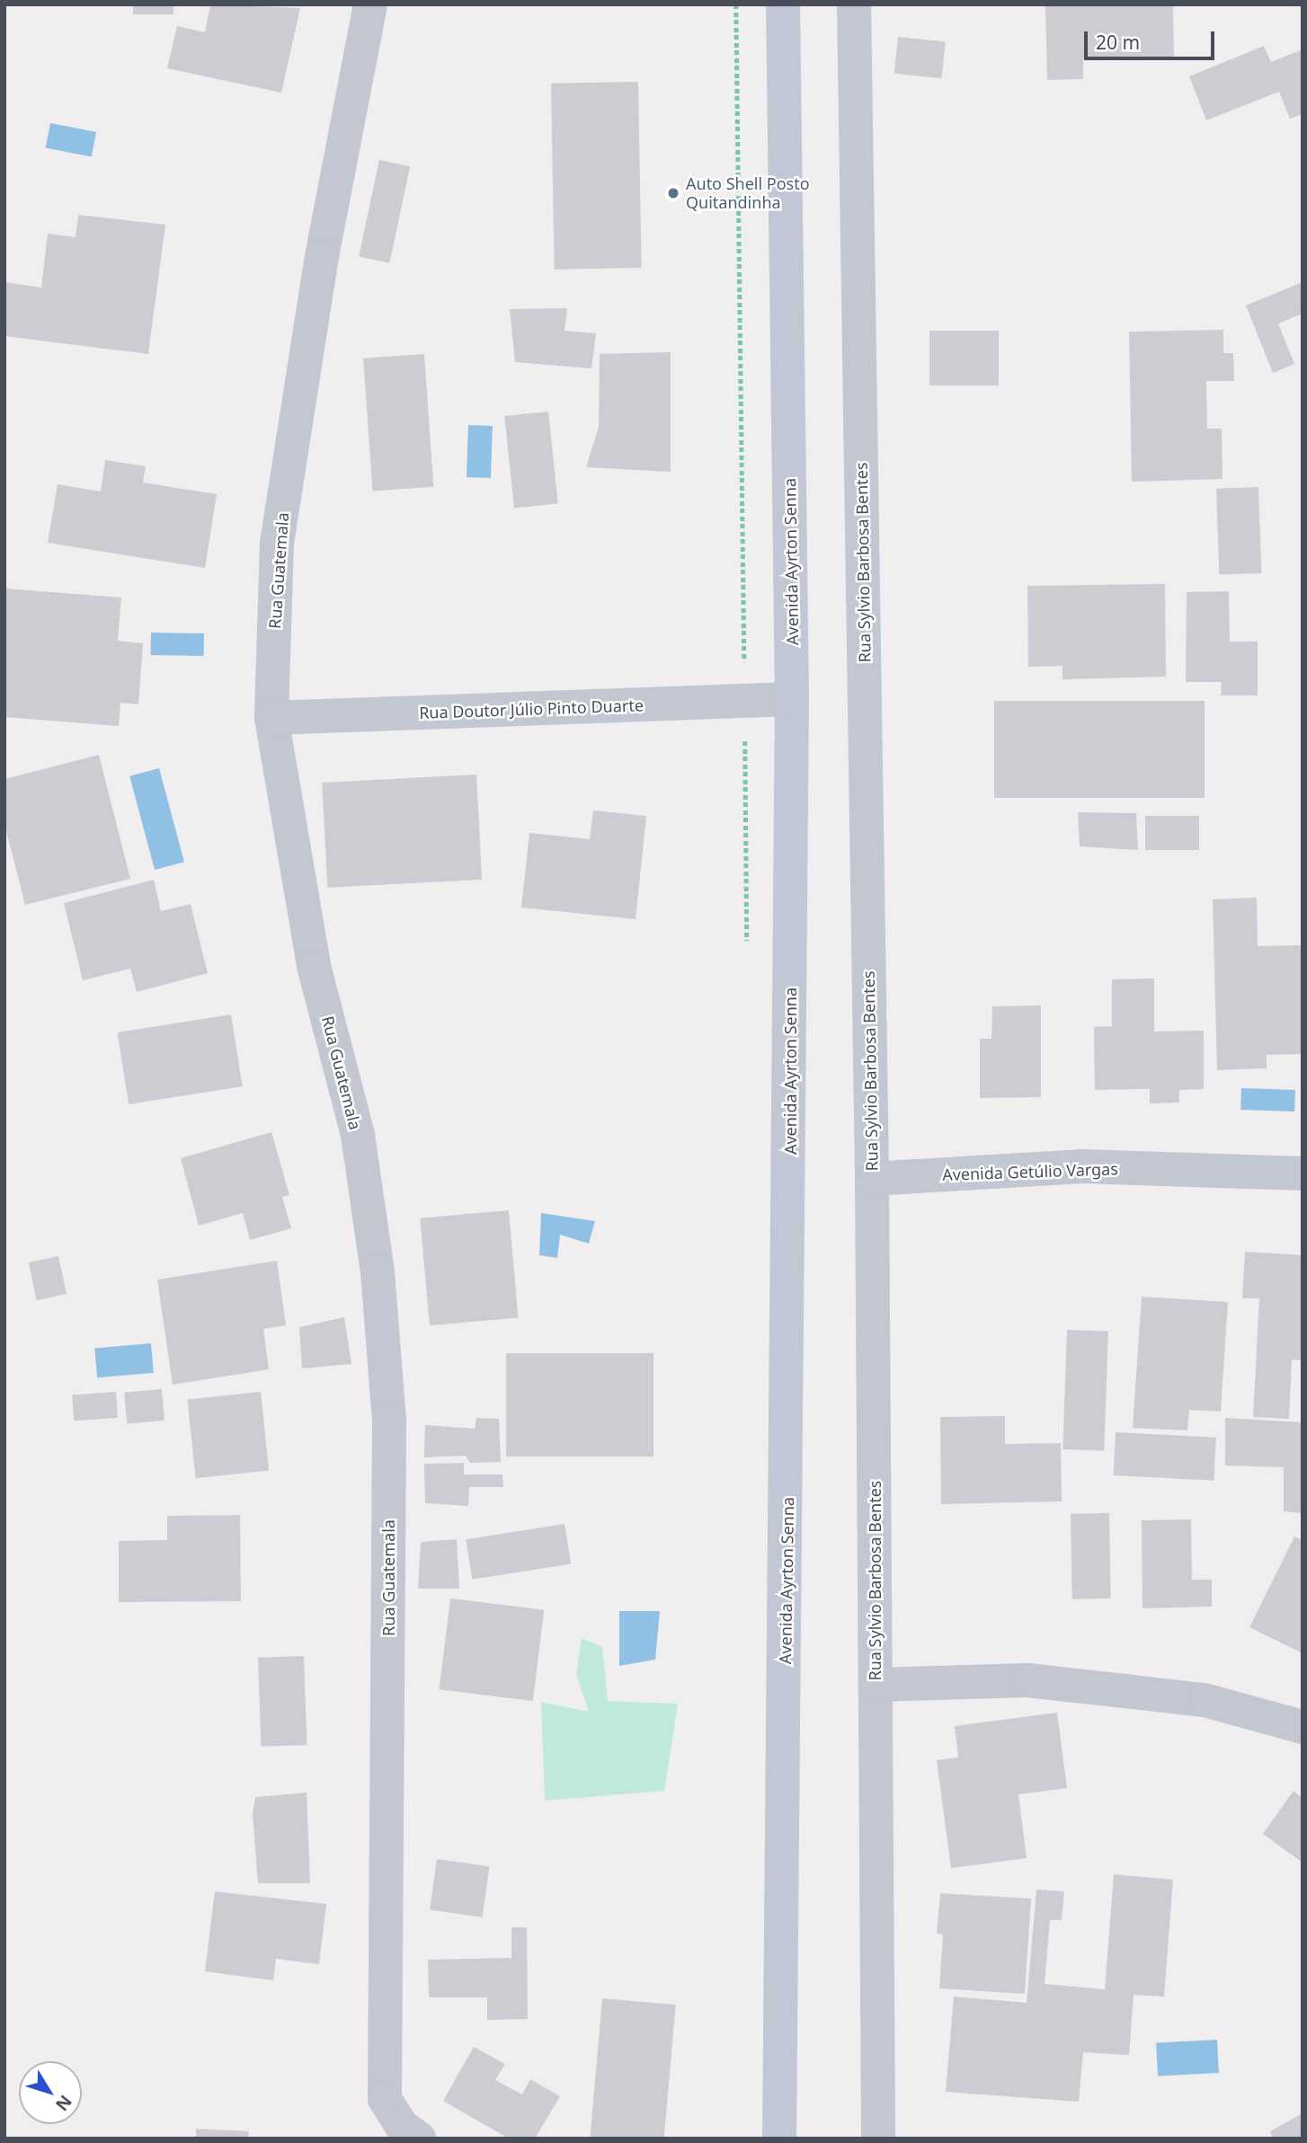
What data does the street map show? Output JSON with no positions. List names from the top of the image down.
{
  "streets": {
    "main road": ["Avenida Ayrton Senna"],
    "street": [
      "Rua Sylvio Barbosa Bentes",
      "Rua Guatemala",
      "Rua Doutor Júlio Pinto Duarte",
      "Avenida Getúlio Vargas"
    ]
  },
  "crossings": [
    ["Avenida Ayrton Senna", "Rua Doutor Júlio Pinto Duarte"],
    ["Rua Sylvio Barbosa Bentes", "Avenida Getúlio Vargas"],
    ["Rua Guatemala", "Rua Doutor Júlio Pinto Duarte"]
  ],
  "places": ["Auto Shell Posto Quitandinha"],
  "scale_bar": "20 m",
  "north": "bottom right"
}
